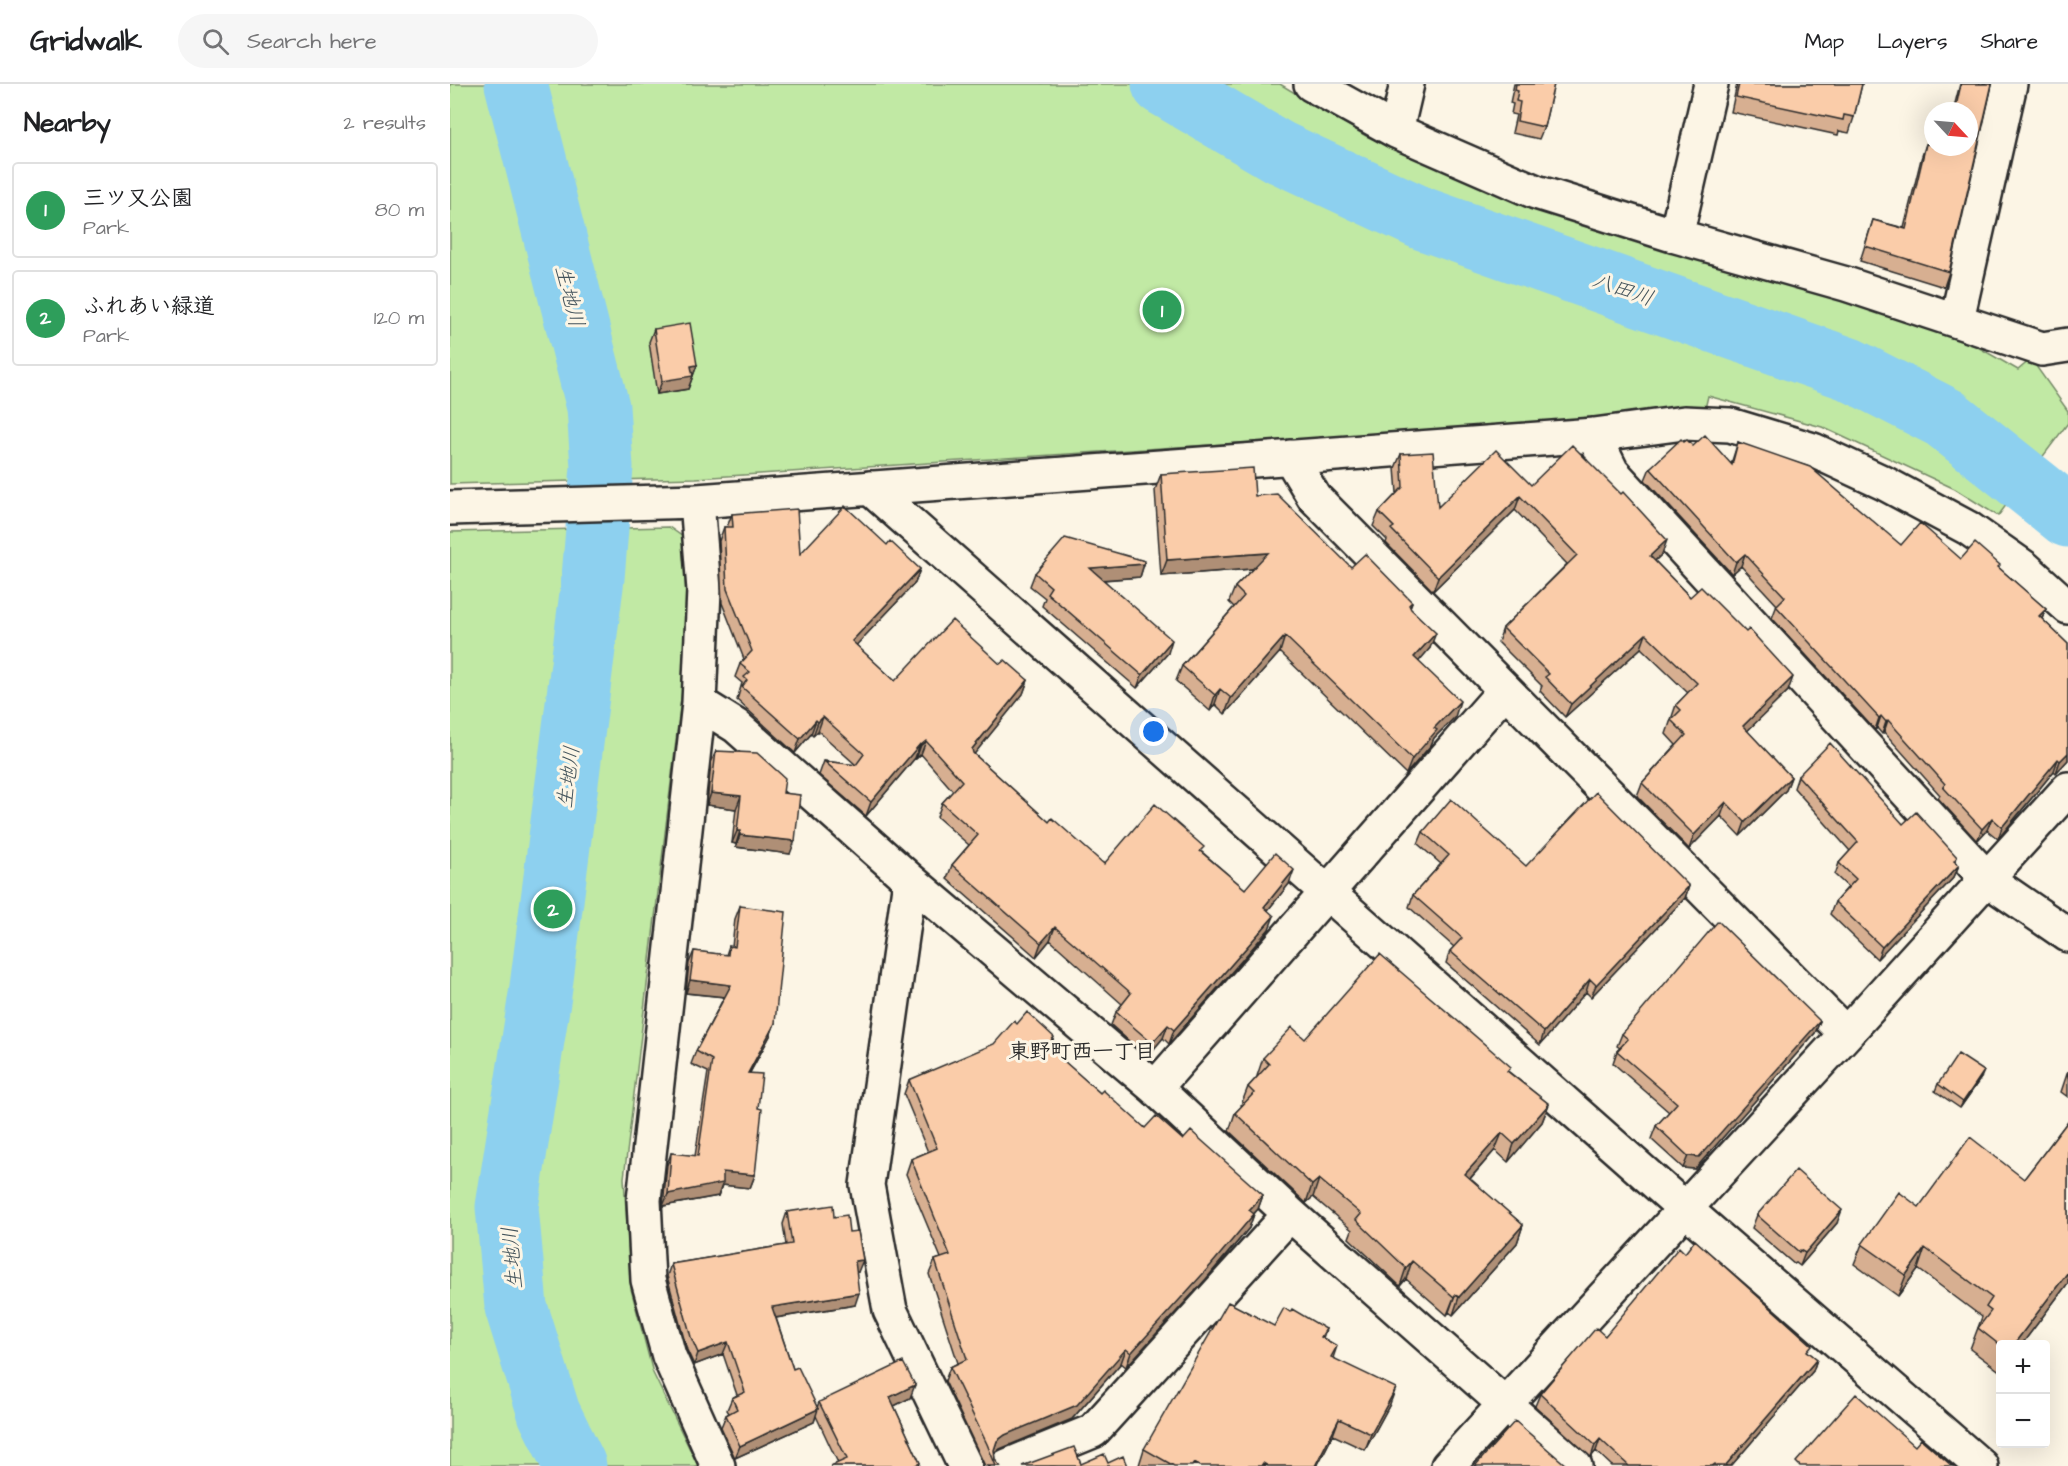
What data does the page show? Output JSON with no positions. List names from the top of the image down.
{
  "districts": ["東野町西一丁目"],
  "water": ["八田川", "生地川"],
  "north": "bottom right",
  "page": {
    "header": "Gridwalk",
    "search": "Search here",
    "nav": ["Map", "Layers", "Share"],
    "heading": ["Nearby", "2 results"],
    "list": [
      {
        "mark": "1",
        "name": "三ツ又公園",
        "note": "Park",
        "value": "80 m"
      },
      {
        "mark": "2",
        "name": "ふれあい緑道",
        "note": "Park",
        "value": "120 m"
      }
    ],
    "pins": ["1", "2"],
    "map_buttons": ["+", "−"]
  }
}
